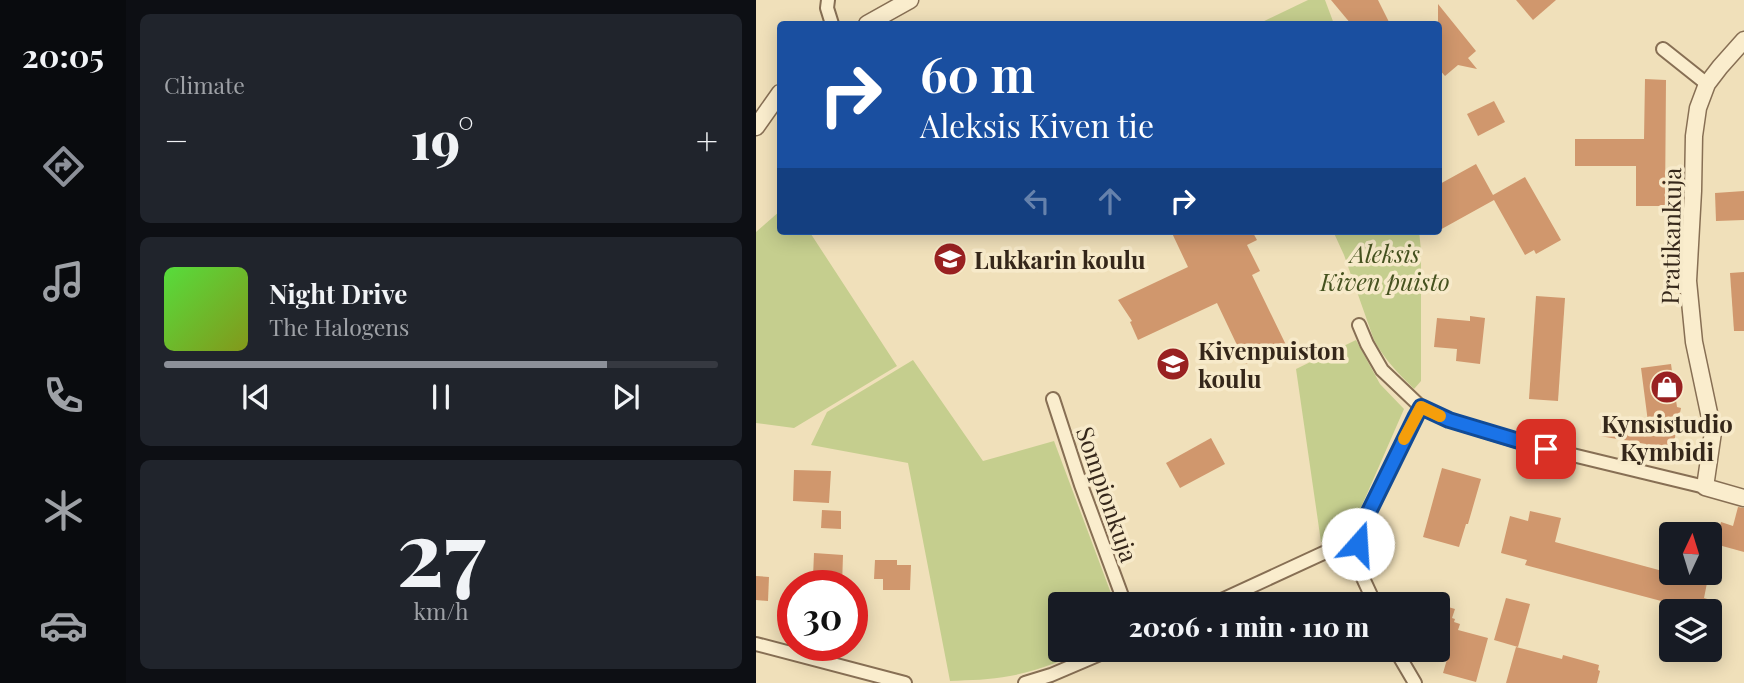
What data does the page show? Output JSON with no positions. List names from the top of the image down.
{
  "streets": {
    "street": ["Pratikankuja", "Sompionkuja"]
  },
  "parks": ["Aleksis Kiven puisto"],
  "places": {
    "school or university": ["Lukkarin koulu", "Kivenpuiston koulu"],
    "shop": ["Kynsistudio Kymbidi"]
  },
  "north": "top",
  "page": {
    "tabs": "20:05",
    "tile": [
      "Climate",
      ["27", "km/h"]
    ],
    "turn": ["60 m", "Aleksis Kiven tie"],
    "heat": ["−", "19°", "+"],
    "song": ["Night Drive", "The Halogens"],
    "limit": "30",
    "trip": "20:06 · 1 min · 110 m"
  }
}
